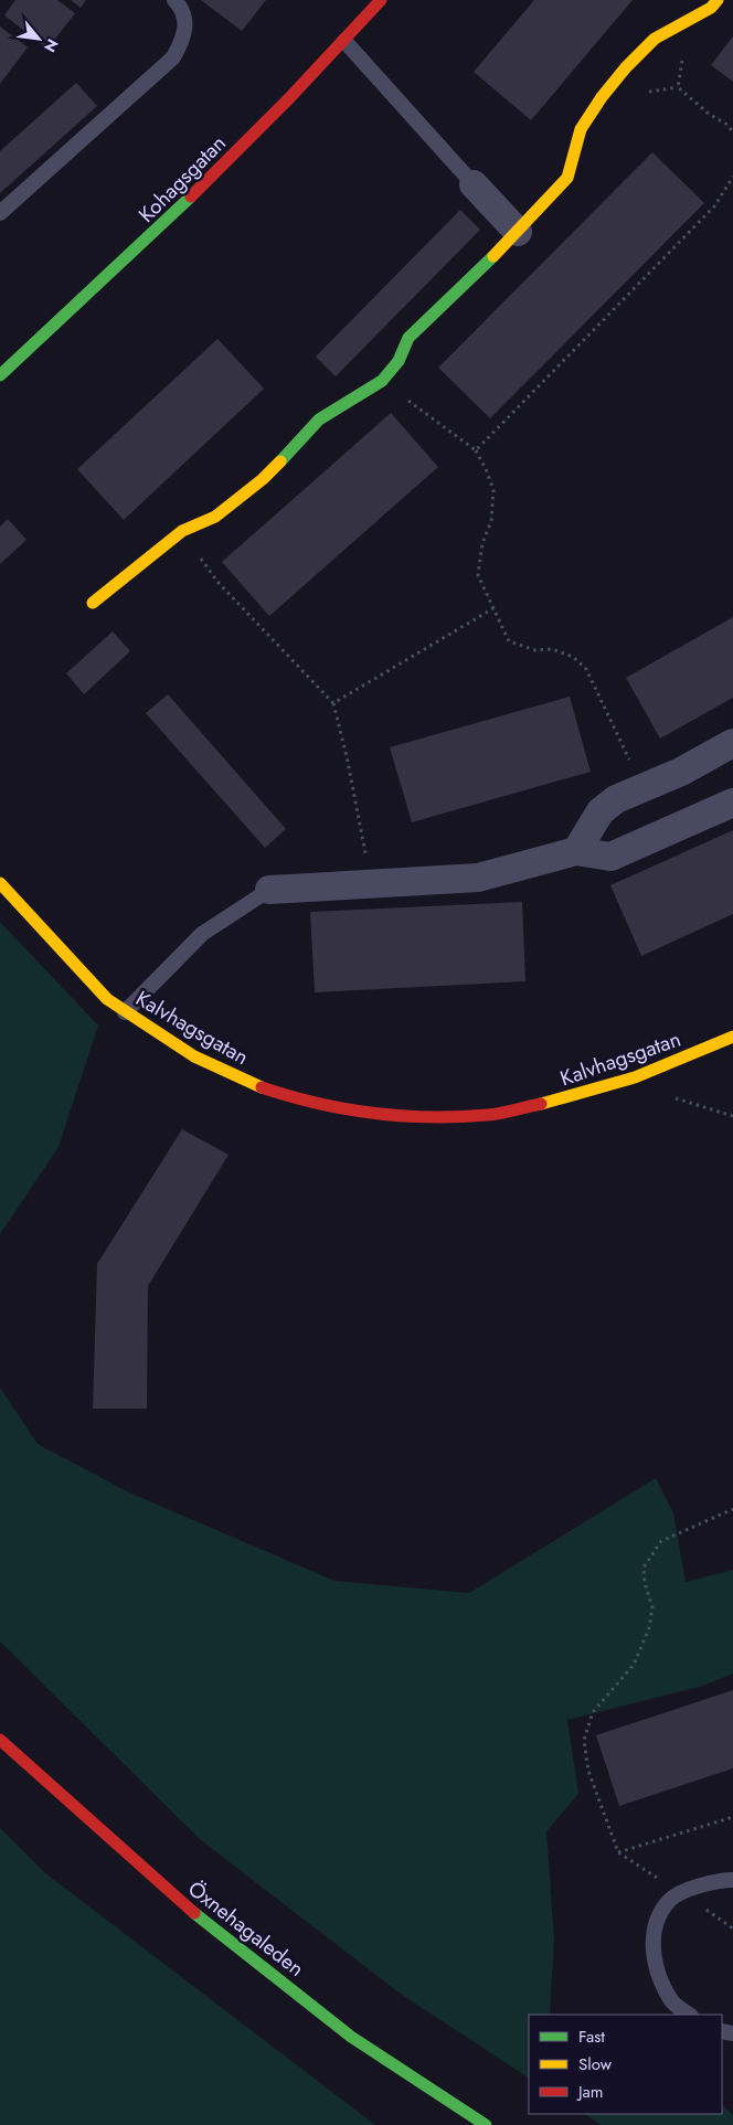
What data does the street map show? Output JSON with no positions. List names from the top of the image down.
{
  "streets": {
    "street": ["Kohagsgatan", "Kalvhagsgatan", "Öxnehagaleden"]
  },
  "legend": ["Fast", "Slow", "Jam"],
  "north": "bottom right"
}
